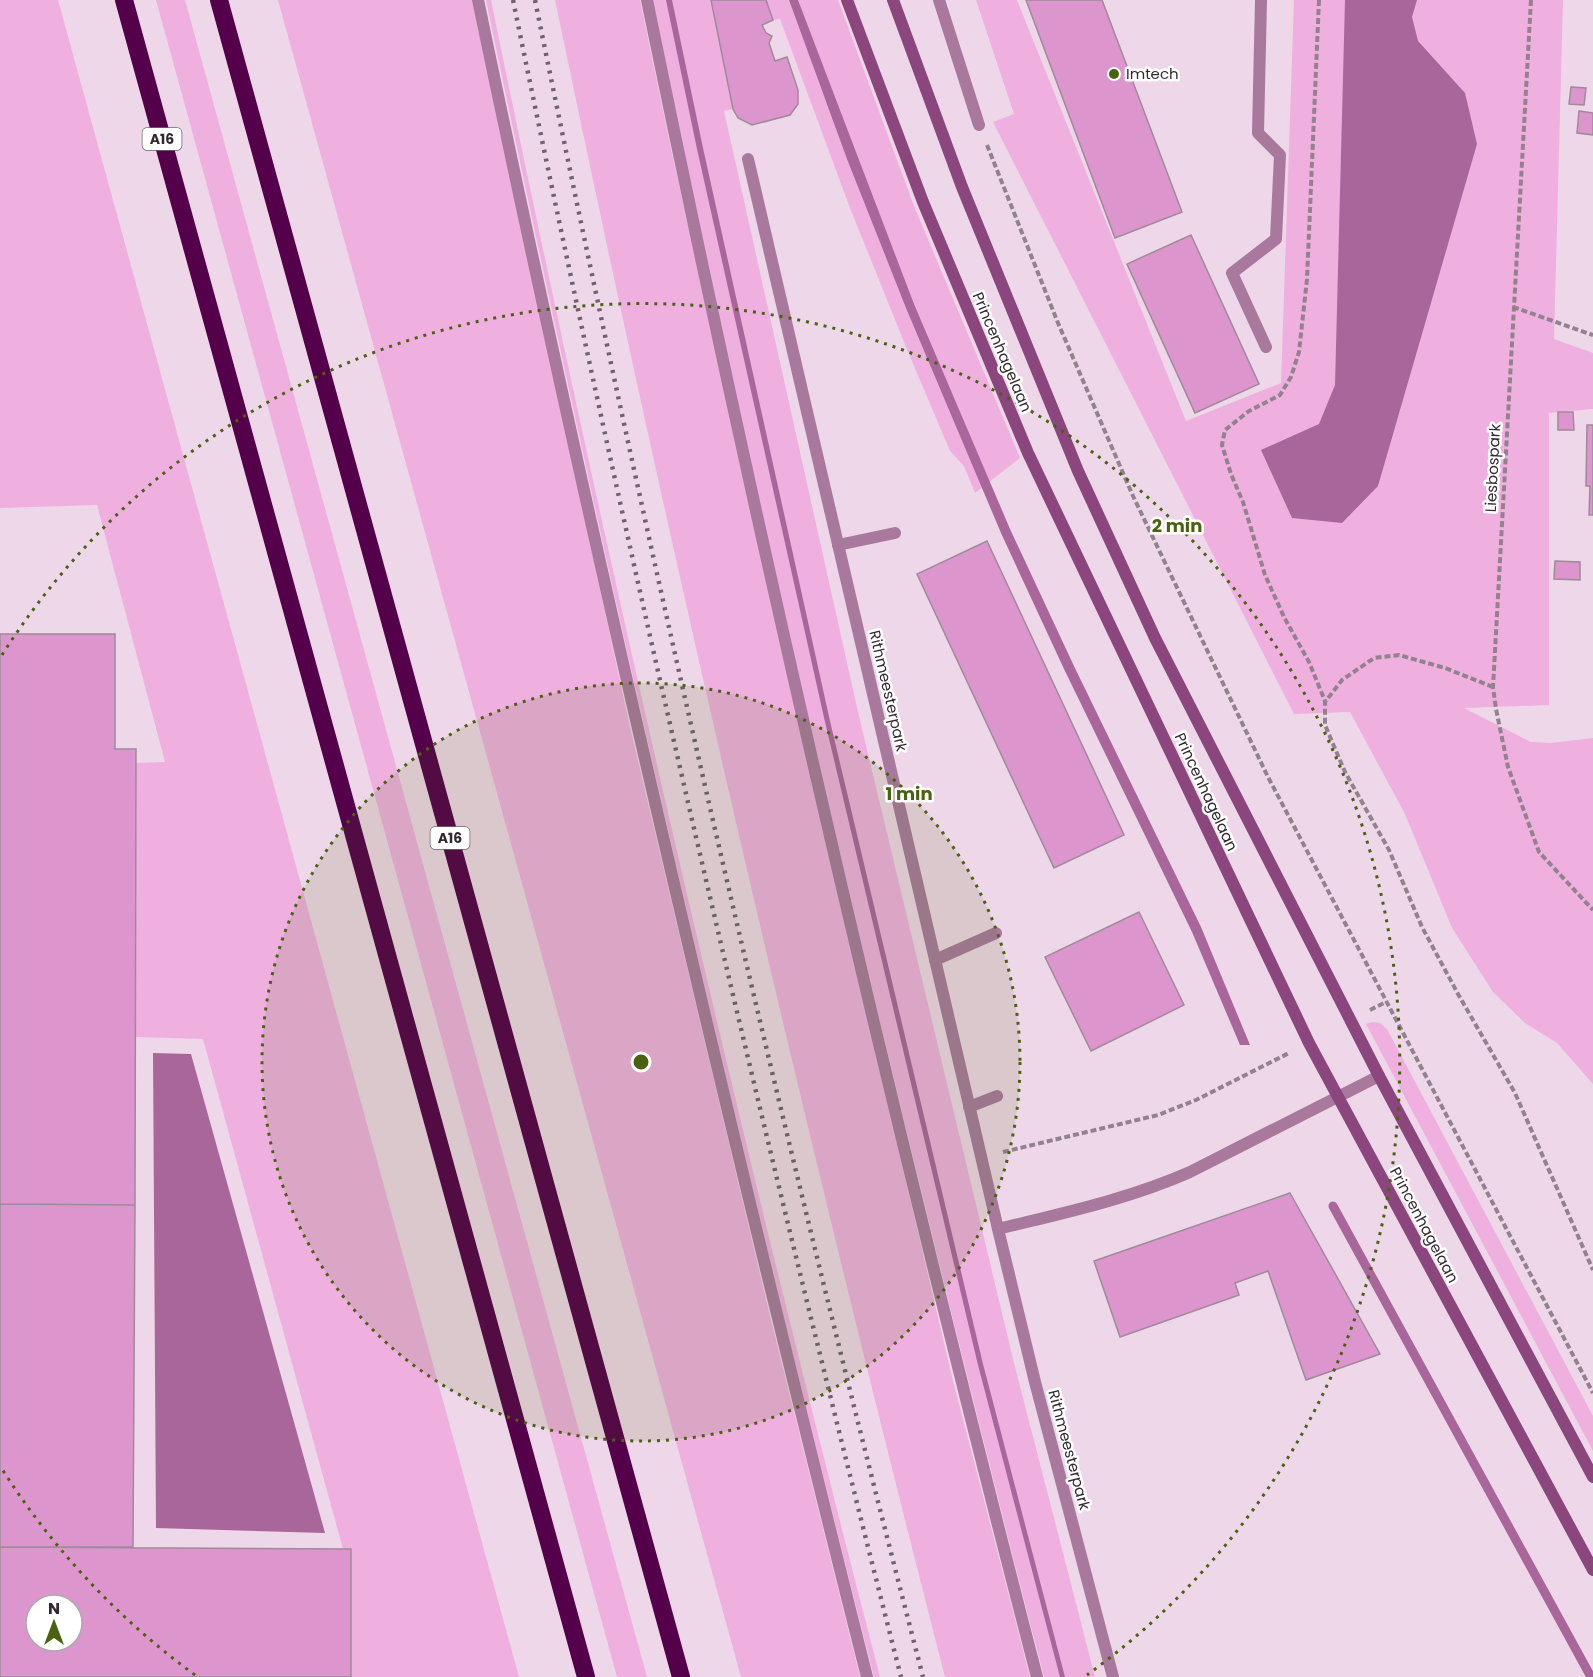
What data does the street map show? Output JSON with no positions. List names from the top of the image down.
{
  "streets": {
    "highway": ["A16"],
    "main road": ["Princenhagelaan"],
    "street": ["Rithmeesterpark"],
    "path": ["Liesbospark"]
  },
  "places": ["Imtech"],
  "north": "top",
  "rings": ["2 min", "1 min"]
}
